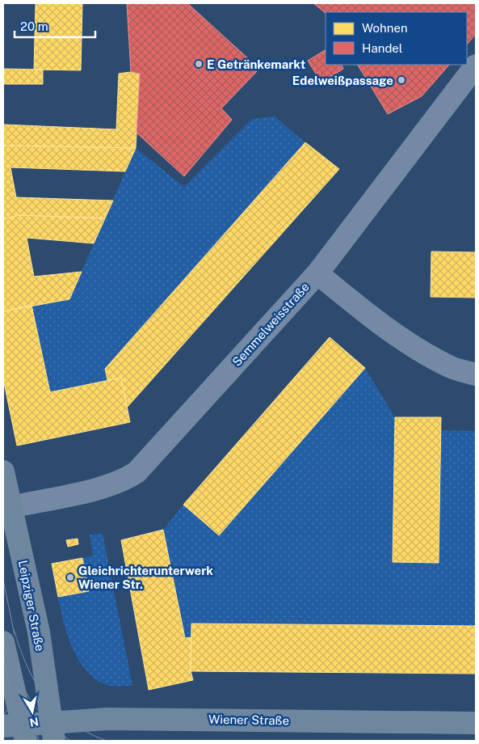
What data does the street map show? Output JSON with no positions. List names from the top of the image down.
{
  "streets": {
    "main road": ["Leipziger Straße", "Wiener Straße"],
    "street": ["Semmelweisstraße"]
  },
  "crossings": [
    ["Semmelweisstraße", "Leipziger Straße"],
    ["Leipziger Straße", "Wiener Straße"]
  ],
  "places": ["E Getränkemarkt", "Edelweißpassage", "Gleichrichterunterwerk Wiener Str."],
  "legend": ["Wohnen", "Handel"],
  "scale_bar": "20 m",
  "north": "bottom"
}
